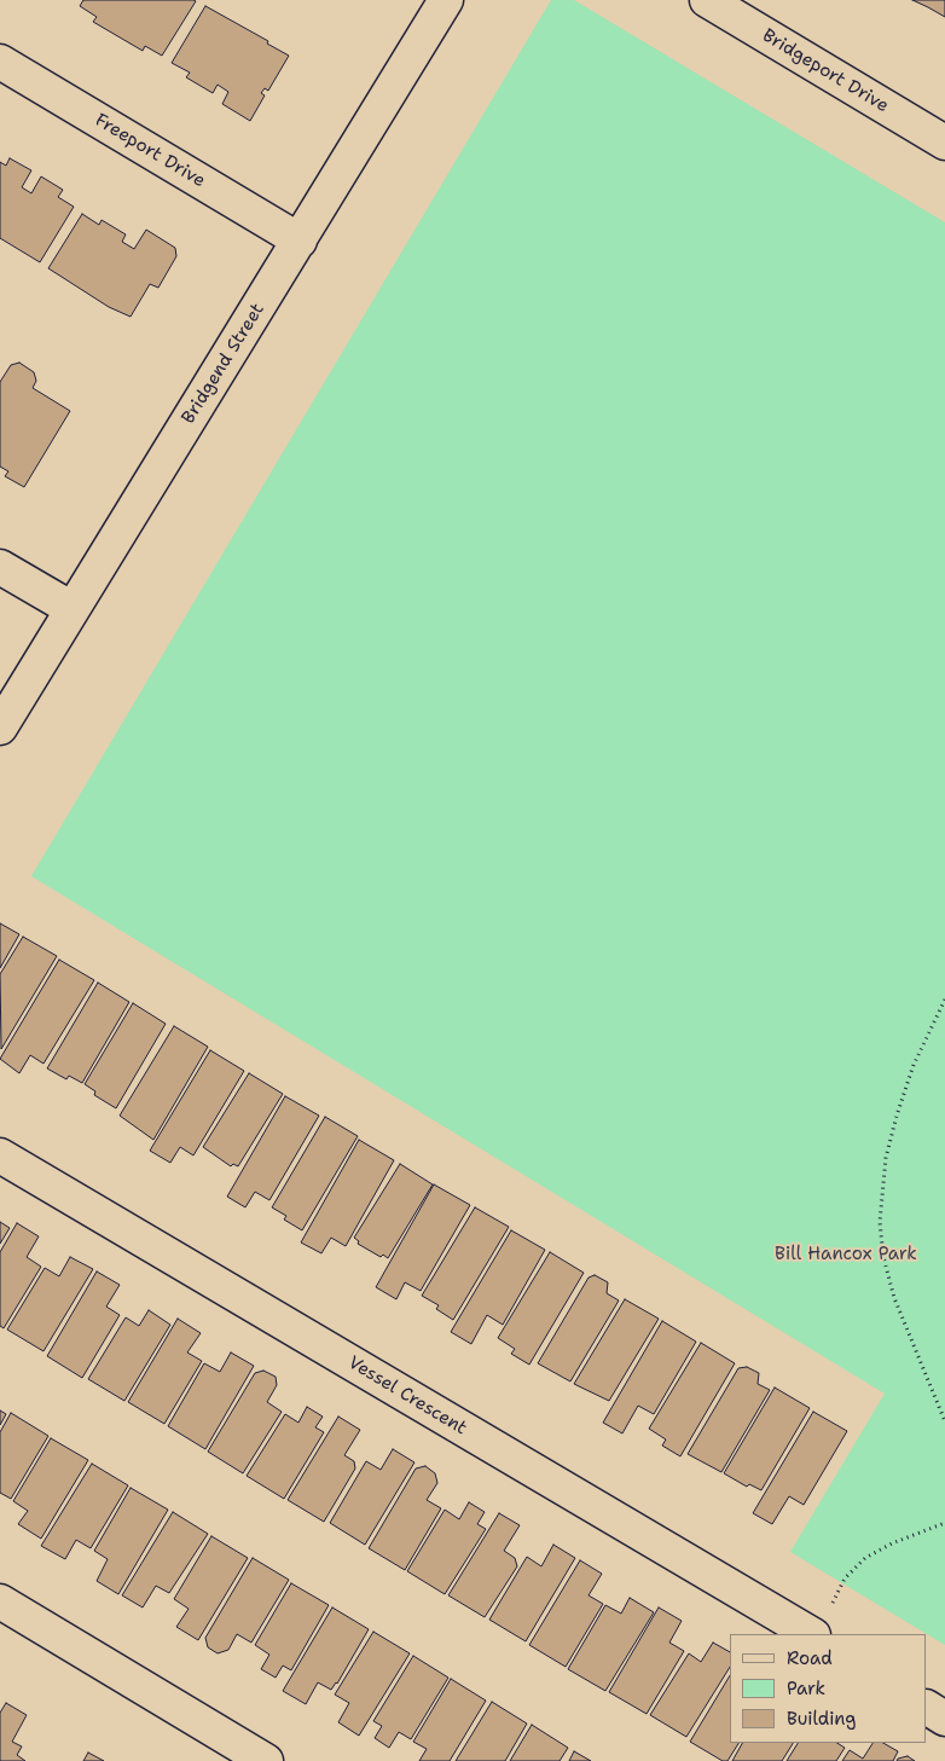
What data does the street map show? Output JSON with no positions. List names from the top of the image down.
{
  "streets": {
    "street": [
      "Bridgeport Drive",
      "Freeport Drive",
      "Bridgend Street",
      "Vessel Crescent"
    ]
  },
  "crossings": [
    ["Freeport Drive", "Bridgend Street"]
  ],
  "parks": ["Bill Hancox Park"],
  "legend": ["Road", "Park", "Building"]
}
